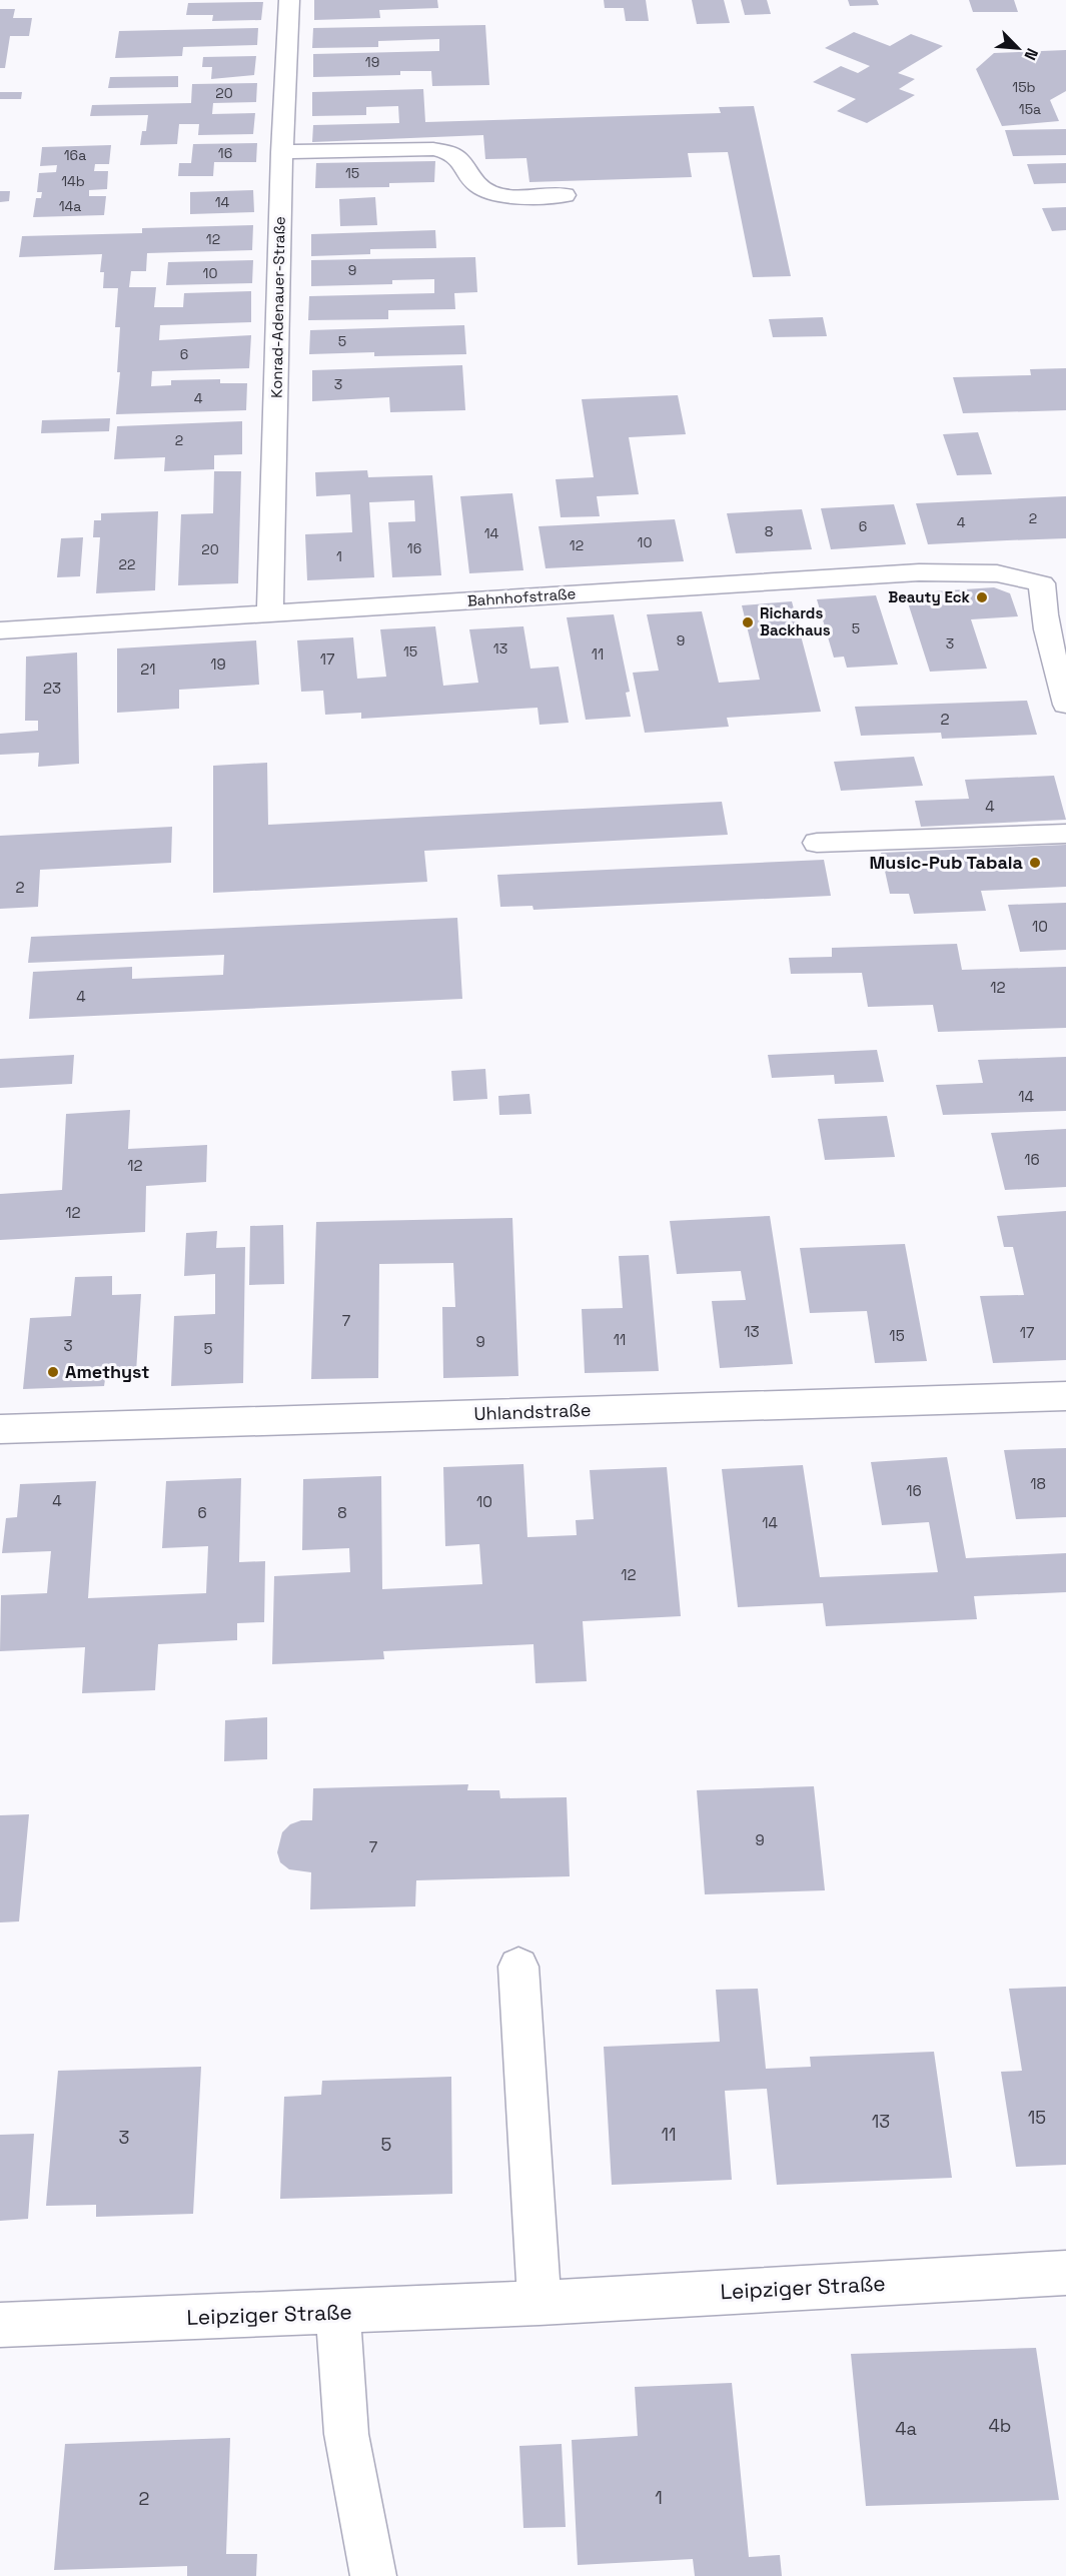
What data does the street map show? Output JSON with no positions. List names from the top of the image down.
{
  "streets": {
    "street": [
      "Konrad-Adenauer-Straße",
      "Bahnhofstraße",
      "Uhlandstraße",
      "Leipziger Straße"
    ]
  },
  "crossings": [
    ["Konrad-Adenauer-Straße", "Bahnhofstraße"]
  ],
  "places": [
    "Beauty Eck",
    "Richards Backhaus",
    "Music-Pub Tabala",
    "Amethyst"
  ],
  "house_numbers": [
    "19",
    "15b",
    "20",
    "15a",
    "16",
    "16a",
    "15",
    "14b",
    "14",
    "14a",
    "12",
    "9",
    "10",
    "5",
    "6",
    "3",
    "4",
    "2",
    "2",
    "4",
    "6",
    "8",
    "14",
    "10",
    "12",
    "16",
    "20",
    "1",
    "22",
    "5",
    "9",
    "3",
    "13",
    "15",
    "11",
    "17",
    "19",
    "21",
    "23",
    "2",
    "4",
    "2",
    "10",
    "12",
    "4",
    "14",
    "16",
    "12",
    "12",
    "7",
    "13",
    "17",
    "15",
    "11",
    "9",
    "3",
    "5",
    "18",
    "16",
    "4",
    "10",
    "6",
    "8",
    "14",
    "12",
    "9",
    "7",
    "15",
    "13",
    "11",
    "3",
    "5",
    "4b",
    "4a",
    "1",
    "2"
  ],
  "north": "bottom right"
}
